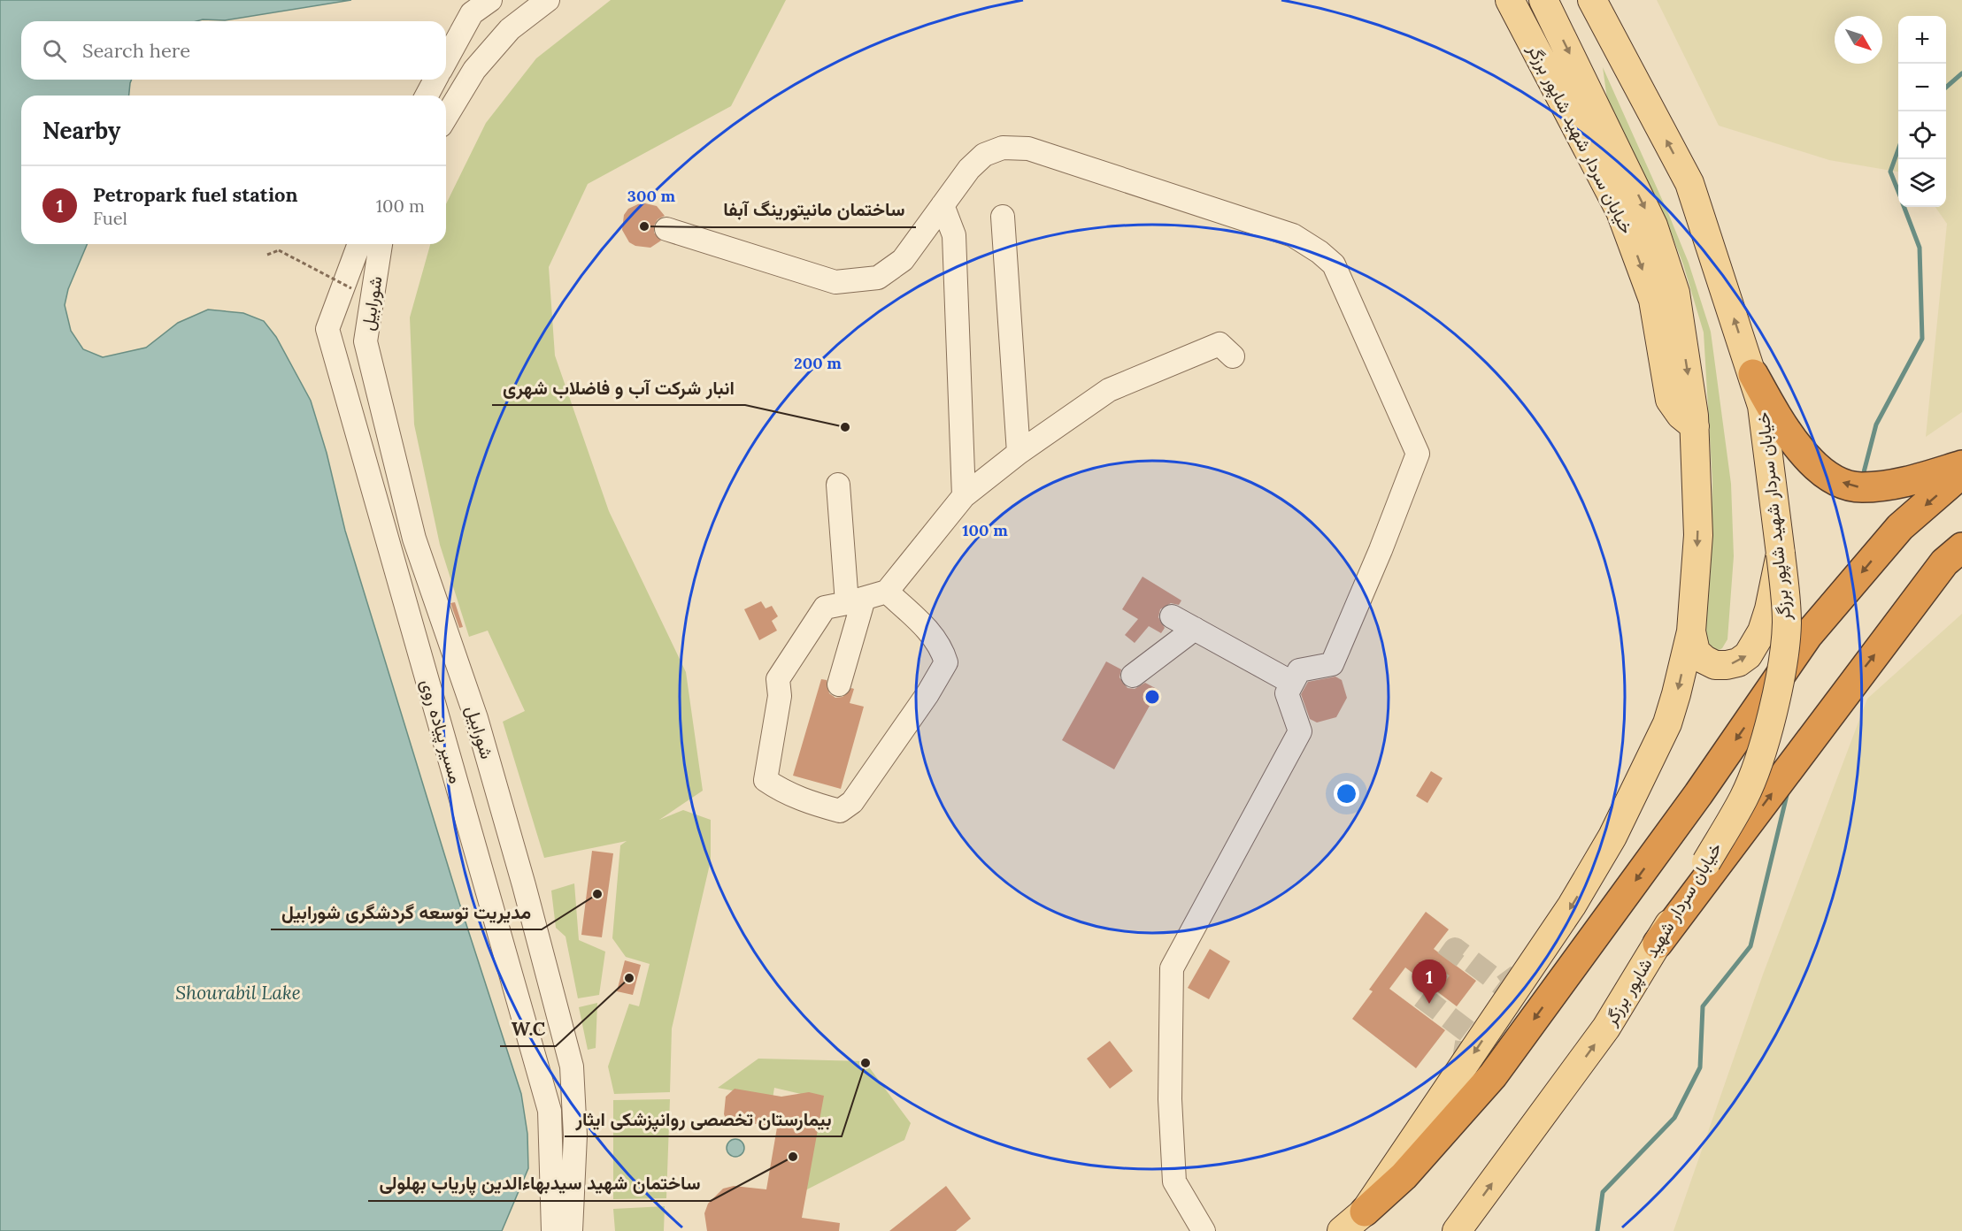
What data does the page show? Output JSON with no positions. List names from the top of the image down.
{
  "streets": {
    "main road": ["خیابان سردار شهید شاپور برزگر"],
    "street": ["شورابیل", "مسیر پیاده روی"]
  },
  "water": ["Shourabil Lake"],
  "places": [
    "ساختمان مانیتورینگ آبفا",
    "انبار شرکت آب و فاضلاب شهری",
    "مدیریت توسعه گردشگری شورابیل",
    "W.C",
    "بیمارستان تخصصی روانپزشکی ایثار",
    "ساختمان شهید سیدبهاءالدین پاریاب بهلولی"
  ],
  "north": "bottom right",
  "page": {
    "map_buttons": ["+", "−"],
    "search": "Search here",
    "heading": "Nearby",
    "list": [
      {
        "mark": "1",
        "name": "Petropark fuel station",
        "note": "Fuel",
        "value": "100 m"
      }
    ],
    "pins": "1"
  },
  "rings": ["300 m", "200 m", "100 m"]
}
